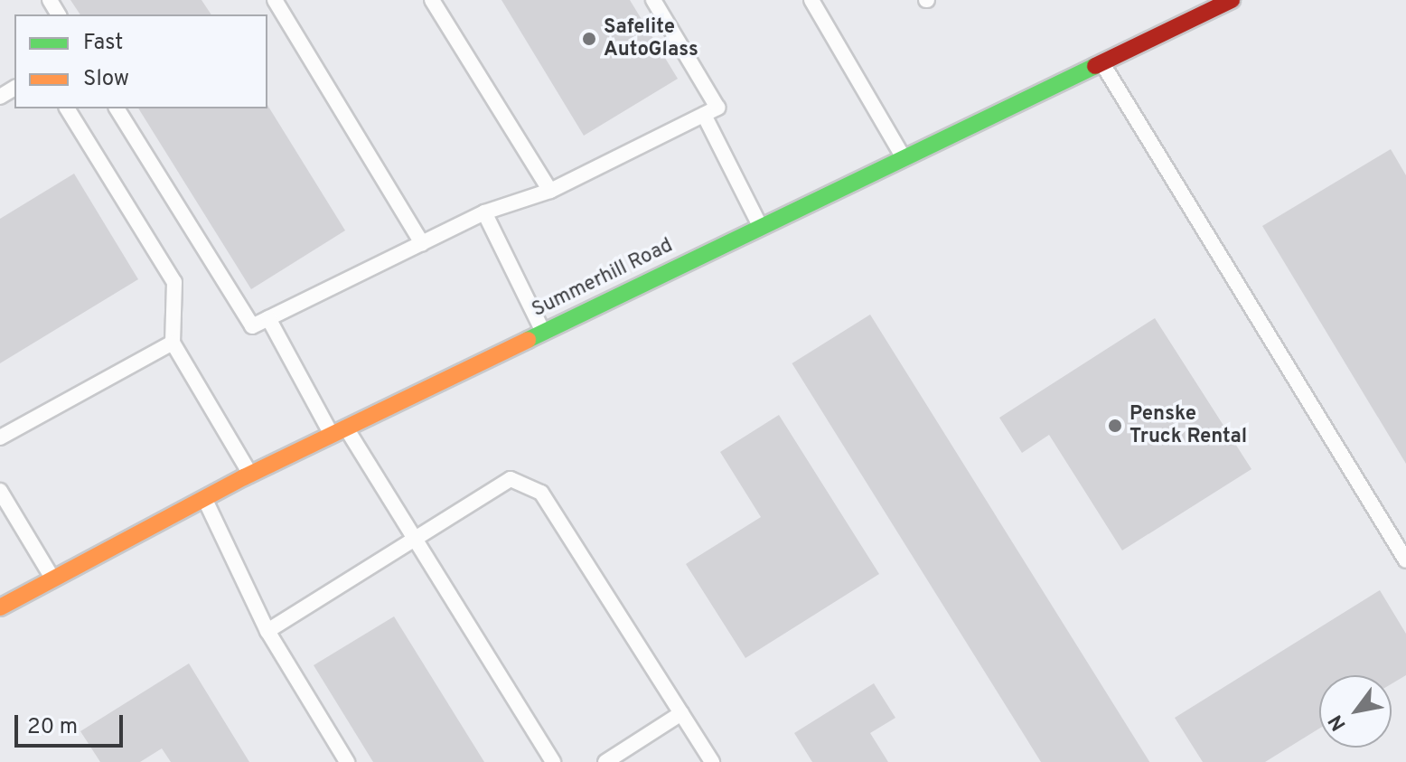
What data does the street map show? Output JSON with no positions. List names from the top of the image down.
{
  "streets": {
    "main road": ["Summerhill Road"]
  },
  "places": ["Safelite AutoGlass", "Penske Truck Rental"],
  "legend": ["Fast", "Slow"],
  "scale_bar": "20 m",
  "north": "bottom left"
}
